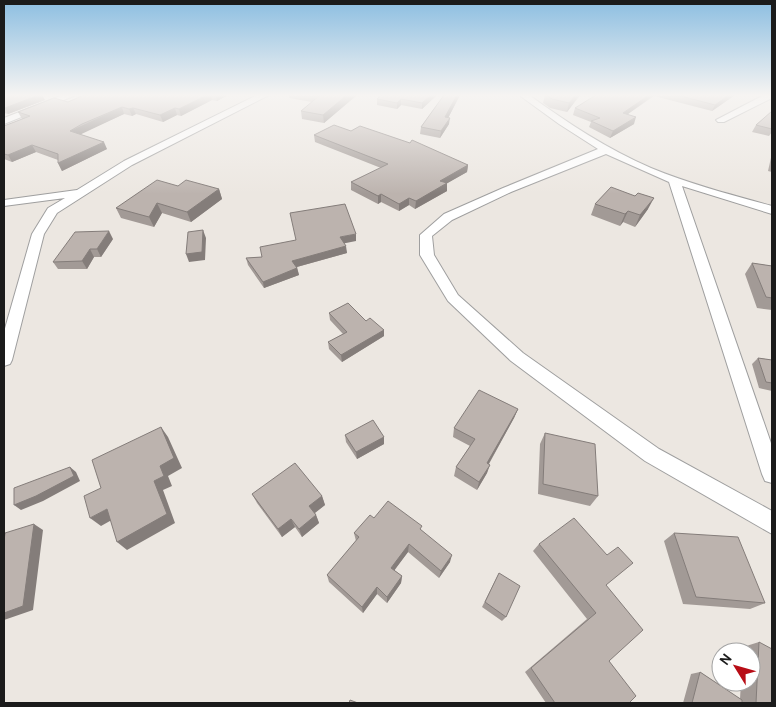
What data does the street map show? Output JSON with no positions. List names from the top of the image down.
{
  "north": "top left"
}
